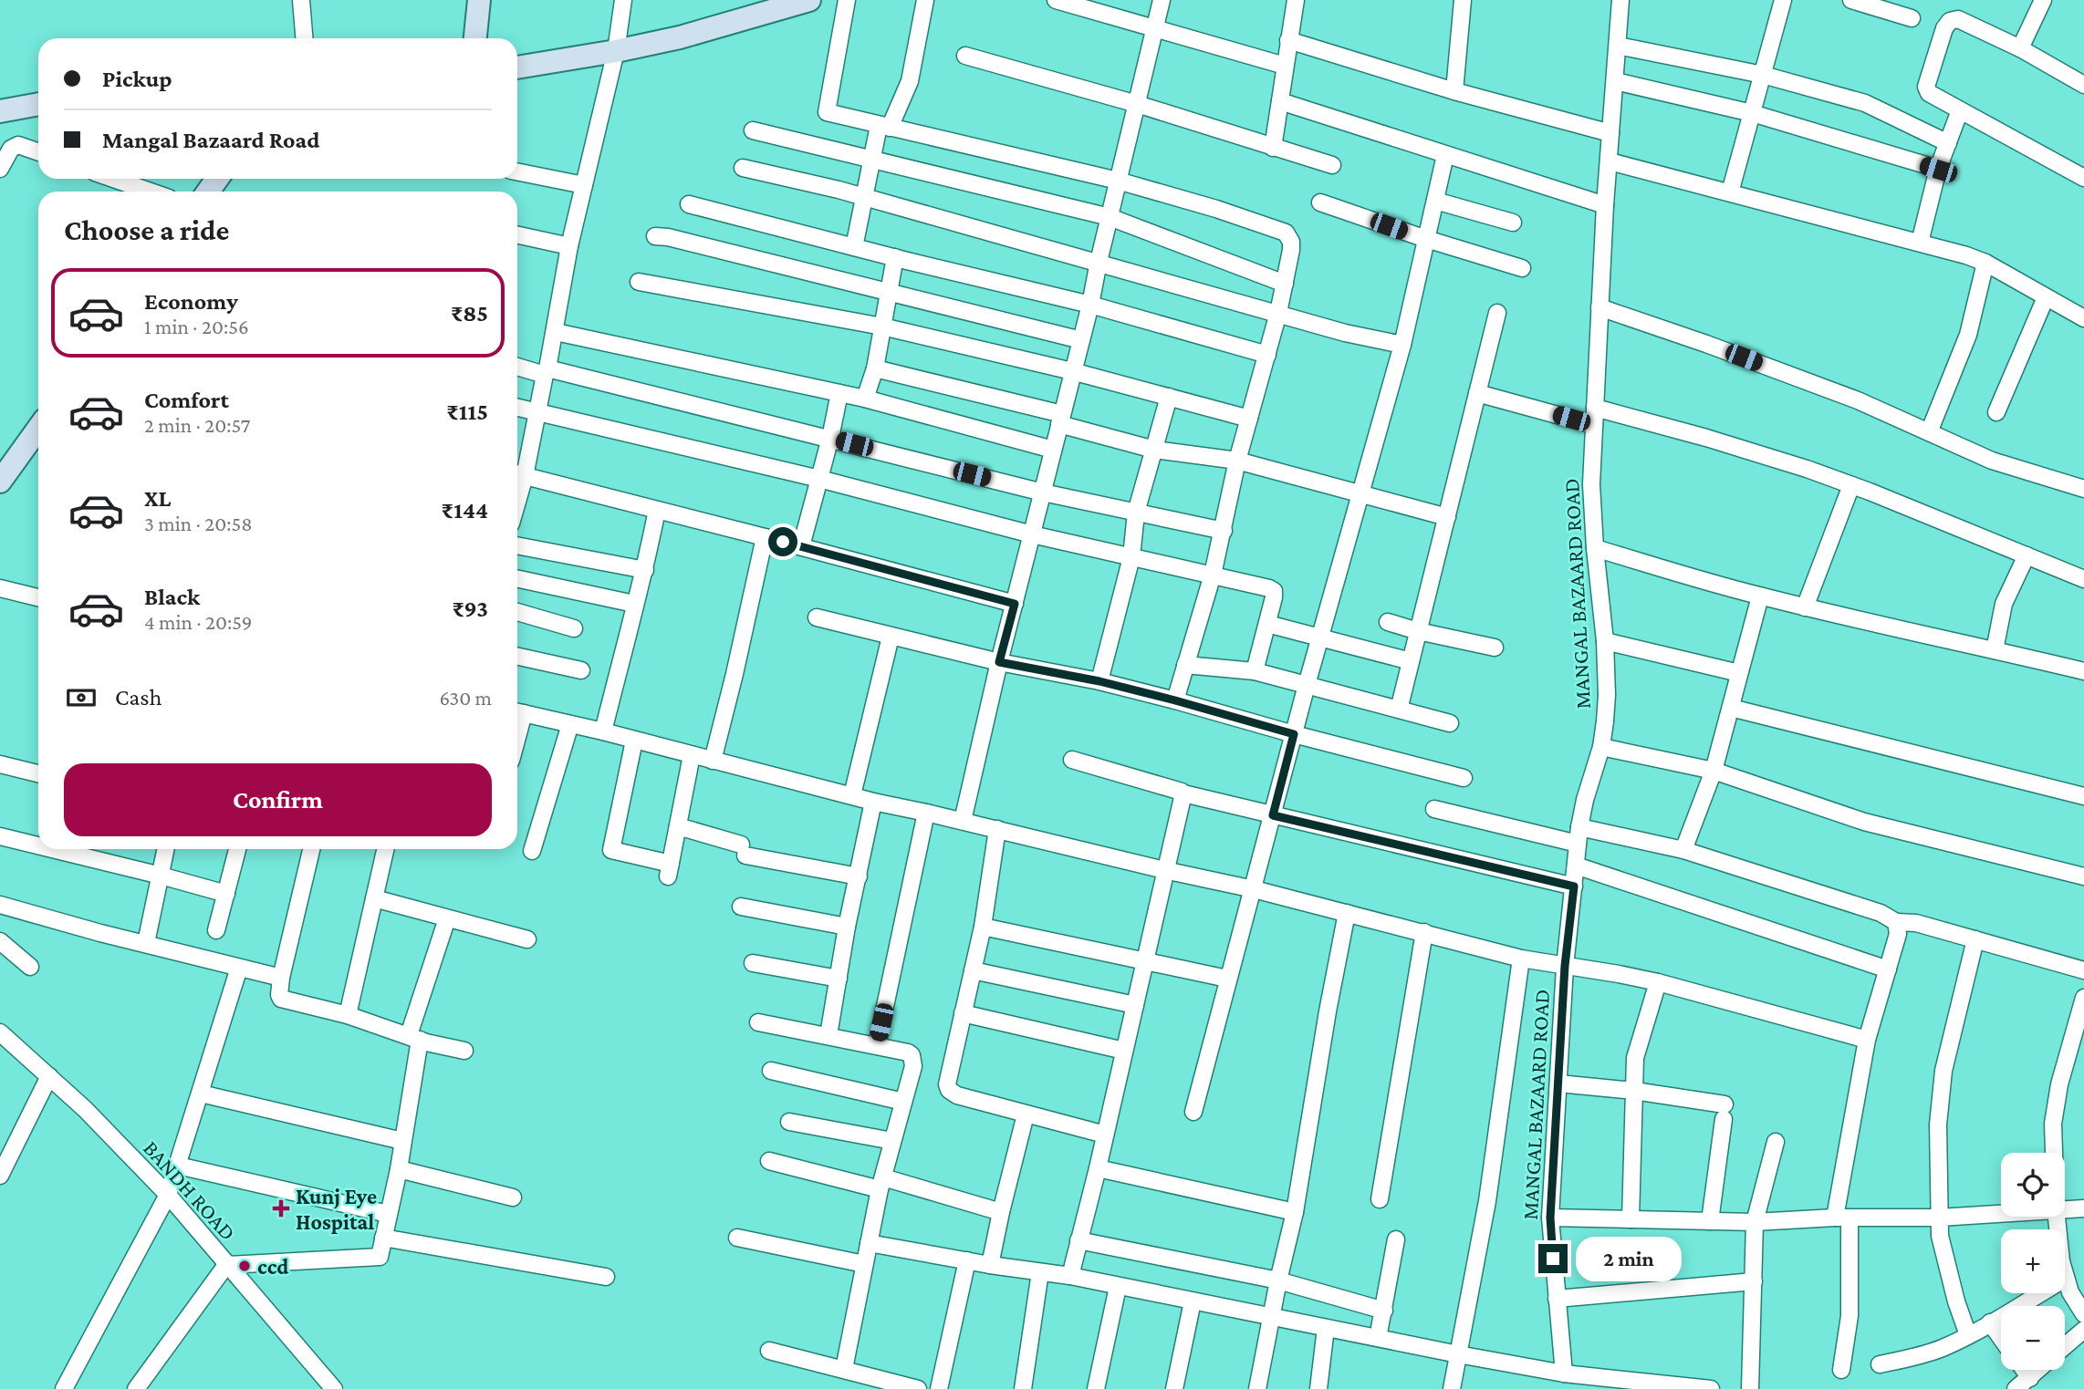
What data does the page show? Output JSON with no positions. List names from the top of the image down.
{
  "streets": {
    "street": ["MANGAL BAZAARD ROAD", "BANDH ROAD"]
  },
  "places": {
    "health": ["Kunj Eye Hospital"],
    "other": ["ccd"]
  },
  "page": {
    "banner": ["Pickup", "Mangal Bazaard Road"],
    "heading": "Choose a ride",
    "list": [
      {
        "name": "Economy",
        "note": "1 min · 20:56",
        "value": "₹85"
      },
      {
        "name": "Comfort",
        "note": "2 min · 20:57",
        "value": "₹115"
      },
      {
        "name": "XL",
        "note": "3 min · 20:58",
        "value": "₹144"
      },
      {
        "name": "Black",
        "note": "4 min · 20:59",
        "value": "₹93"
      }
    ],
    "pay": ["Cash", "630 m"],
    "buttons": "Confirm",
    "map_buttons": ["+", "−"],
    "bubble": "2 min"
  }
}
